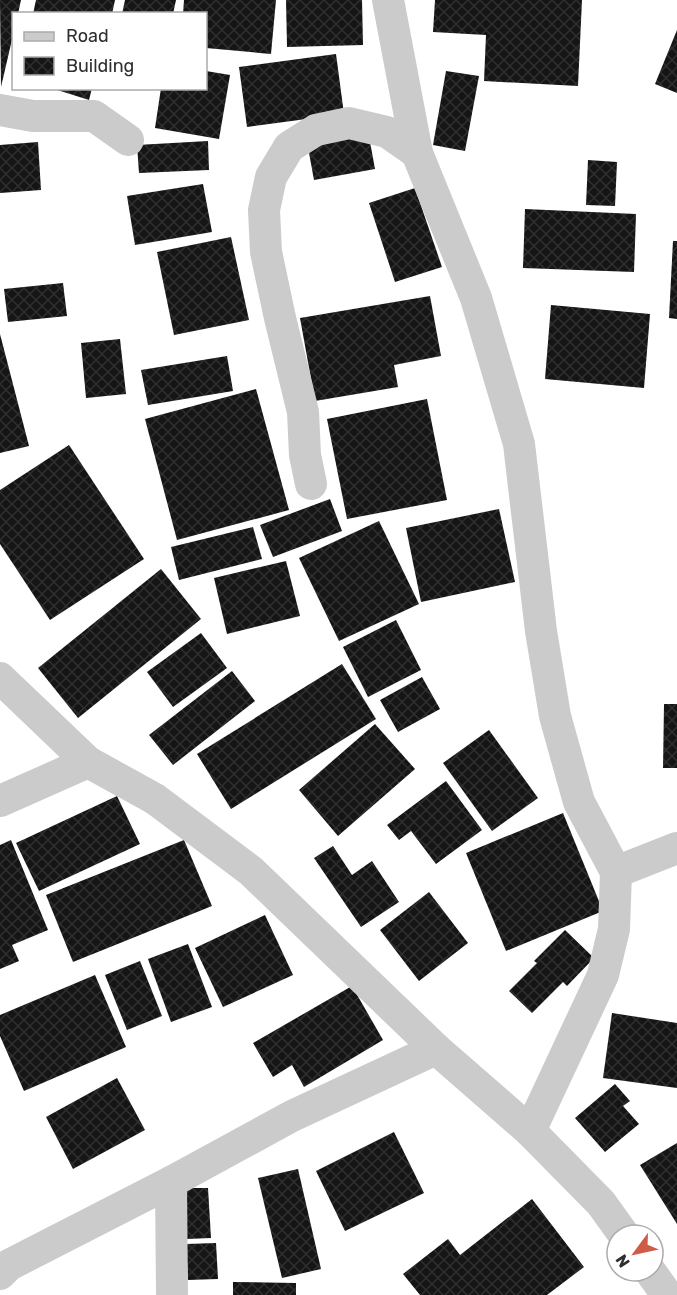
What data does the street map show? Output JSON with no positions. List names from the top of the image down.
{
  "legend": ["Road", "Building"],
  "north": "bottom left"
}
